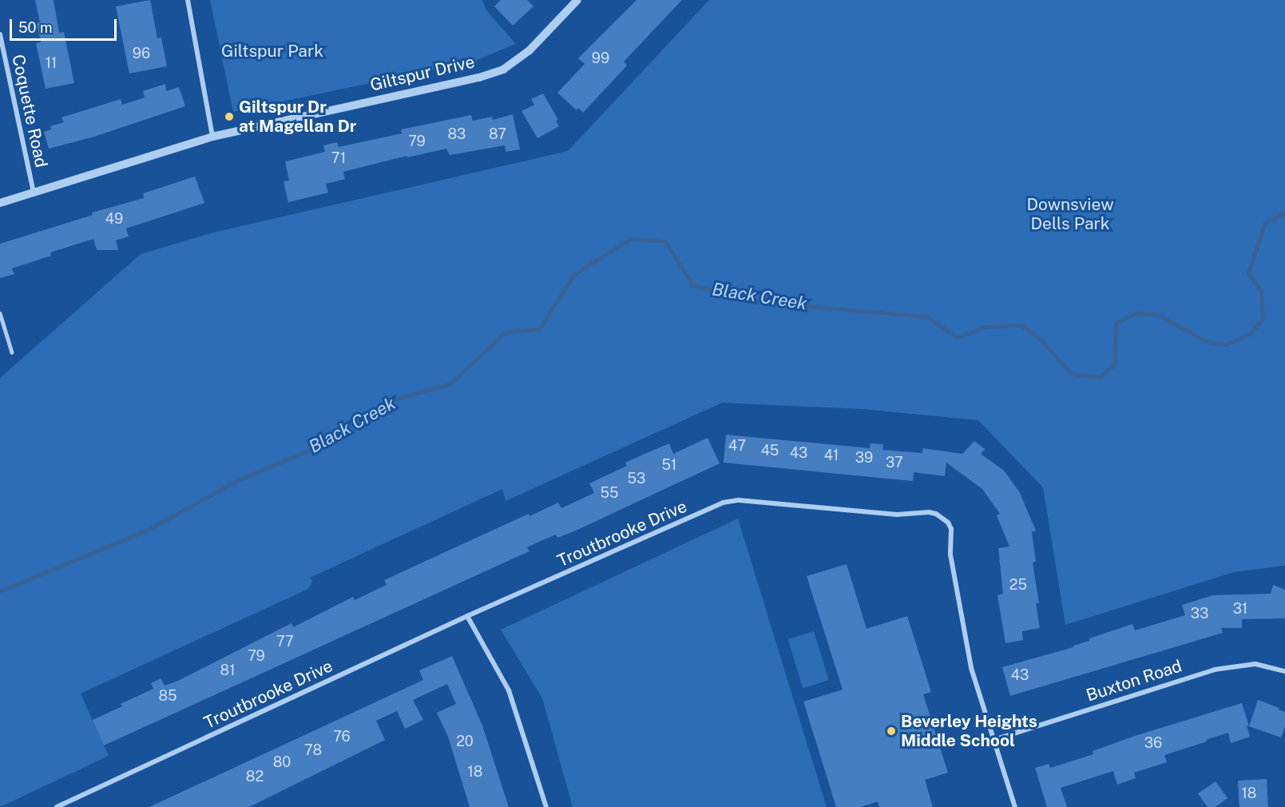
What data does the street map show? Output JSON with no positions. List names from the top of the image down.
{
  "streets": {
    "street": [
      "Giltspur Drive",
      "Coquette Road",
      "Troutbrooke Drive",
      "Buxton Road"
    ]
  },
  "crossings": [
    ["Giltspur Drive", "Coquette Road"],
    ["Troutbrooke Drive", "Buxton Road"]
  ],
  "water": ["Black Creek"],
  "parks": ["Giltspur Park", "Downsview Dells Park"],
  "places": ["Giltspur Dr at Magellan Dr", "Beverley Heights Middle School"],
  "house_numbers": [
    "96",
    "99",
    "11",
    "83",
    "87",
    "79",
    "71",
    "49",
    "47",
    "45",
    "43",
    "41",
    "39",
    "37",
    "51",
    "53",
    "55",
    "25",
    "31",
    "33",
    "77",
    "79",
    "81",
    "43",
    "85",
    "76",
    "20",
    "36",
    "78",
    "80",
    "18",
    "82",
    "18"
  ],
  "scale_bar": "50 m"
}
